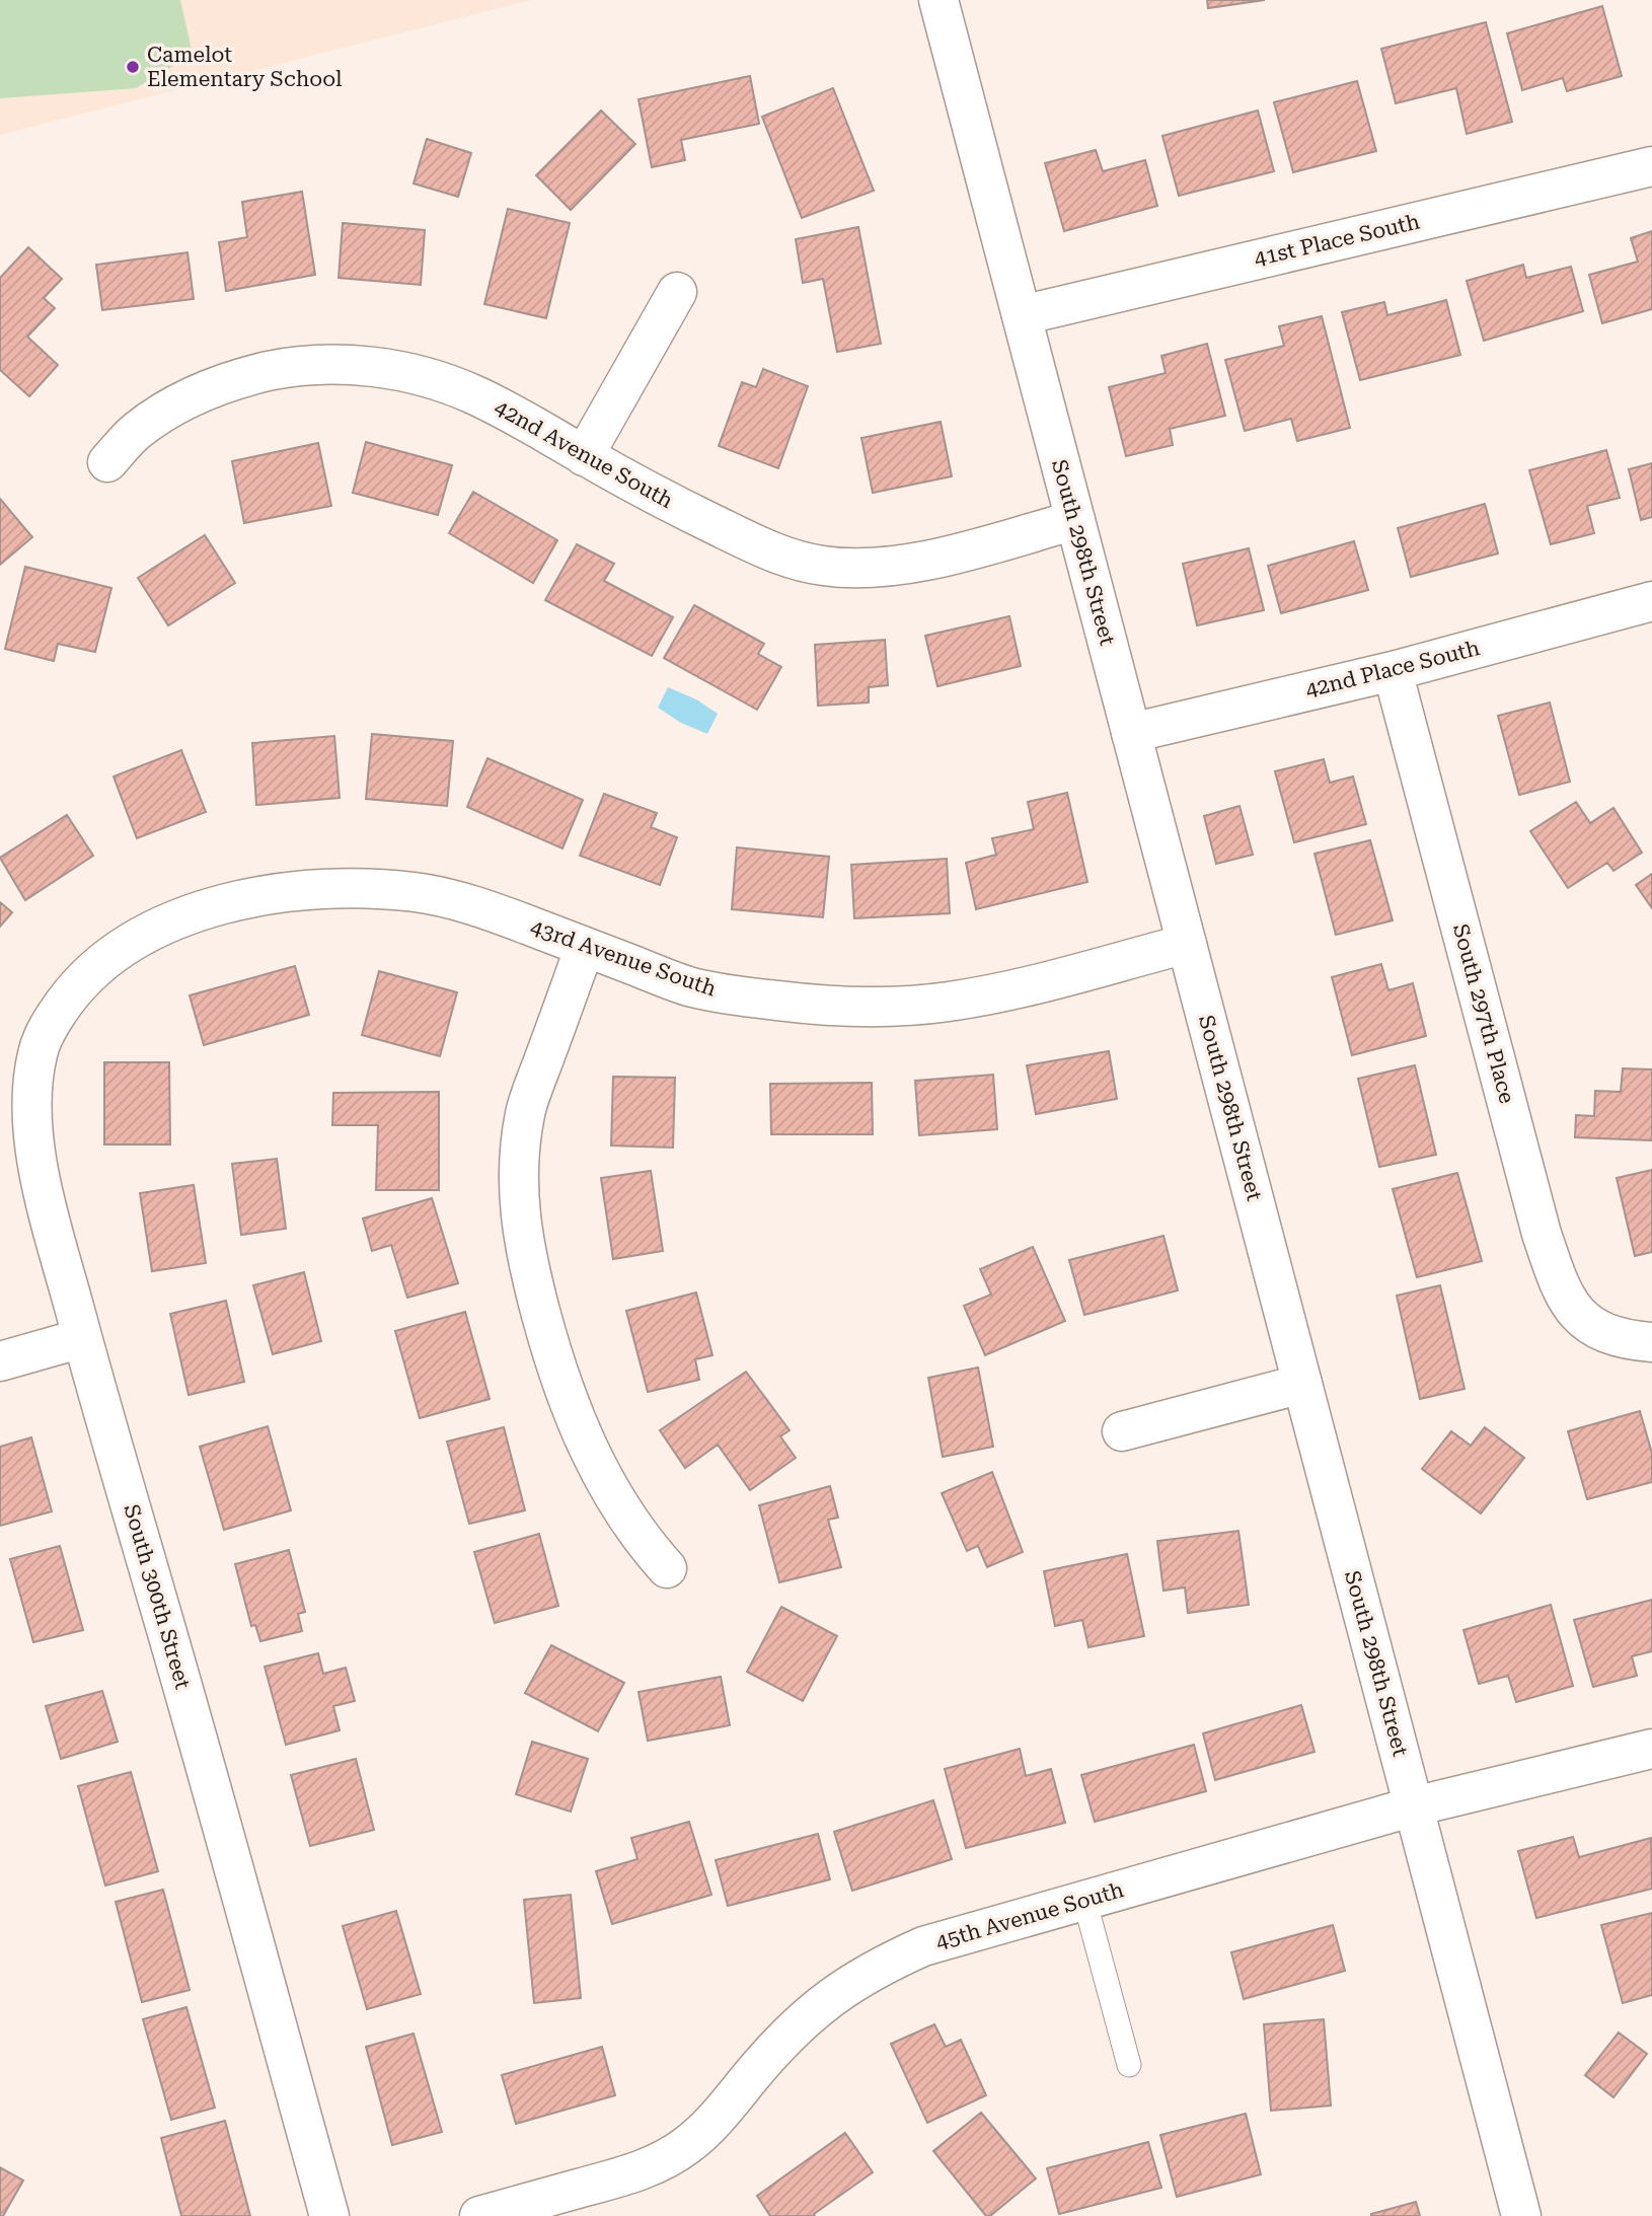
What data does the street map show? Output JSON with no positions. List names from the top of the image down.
{
  "streets": {
    "street": [
      "41st Place South",
      "42nd Avenue South",
      "South 298th Street",
      "42nd Place South",
      "43rd Avenue South",
      "South 297th Place",
      "South 300th Street",
      "45th Avenue South"
    ]
  },
  "crossings": [
    ["41st Place South", "South 298th Street"],
    ["42nd Avenue South", "South 298th Street"],
    ["South 298th Street", "42nd Place South"],
    ["South 298th Street", "43rd Avenue South"],
    ["South 298th Street", "45th Avenue South"],
    ["42nd Place South", "South 297th Place"],
    ["43rd Avenue South", "South 300th Street"]
  ],
  "places": ["Camelot Elementary School"]
}
